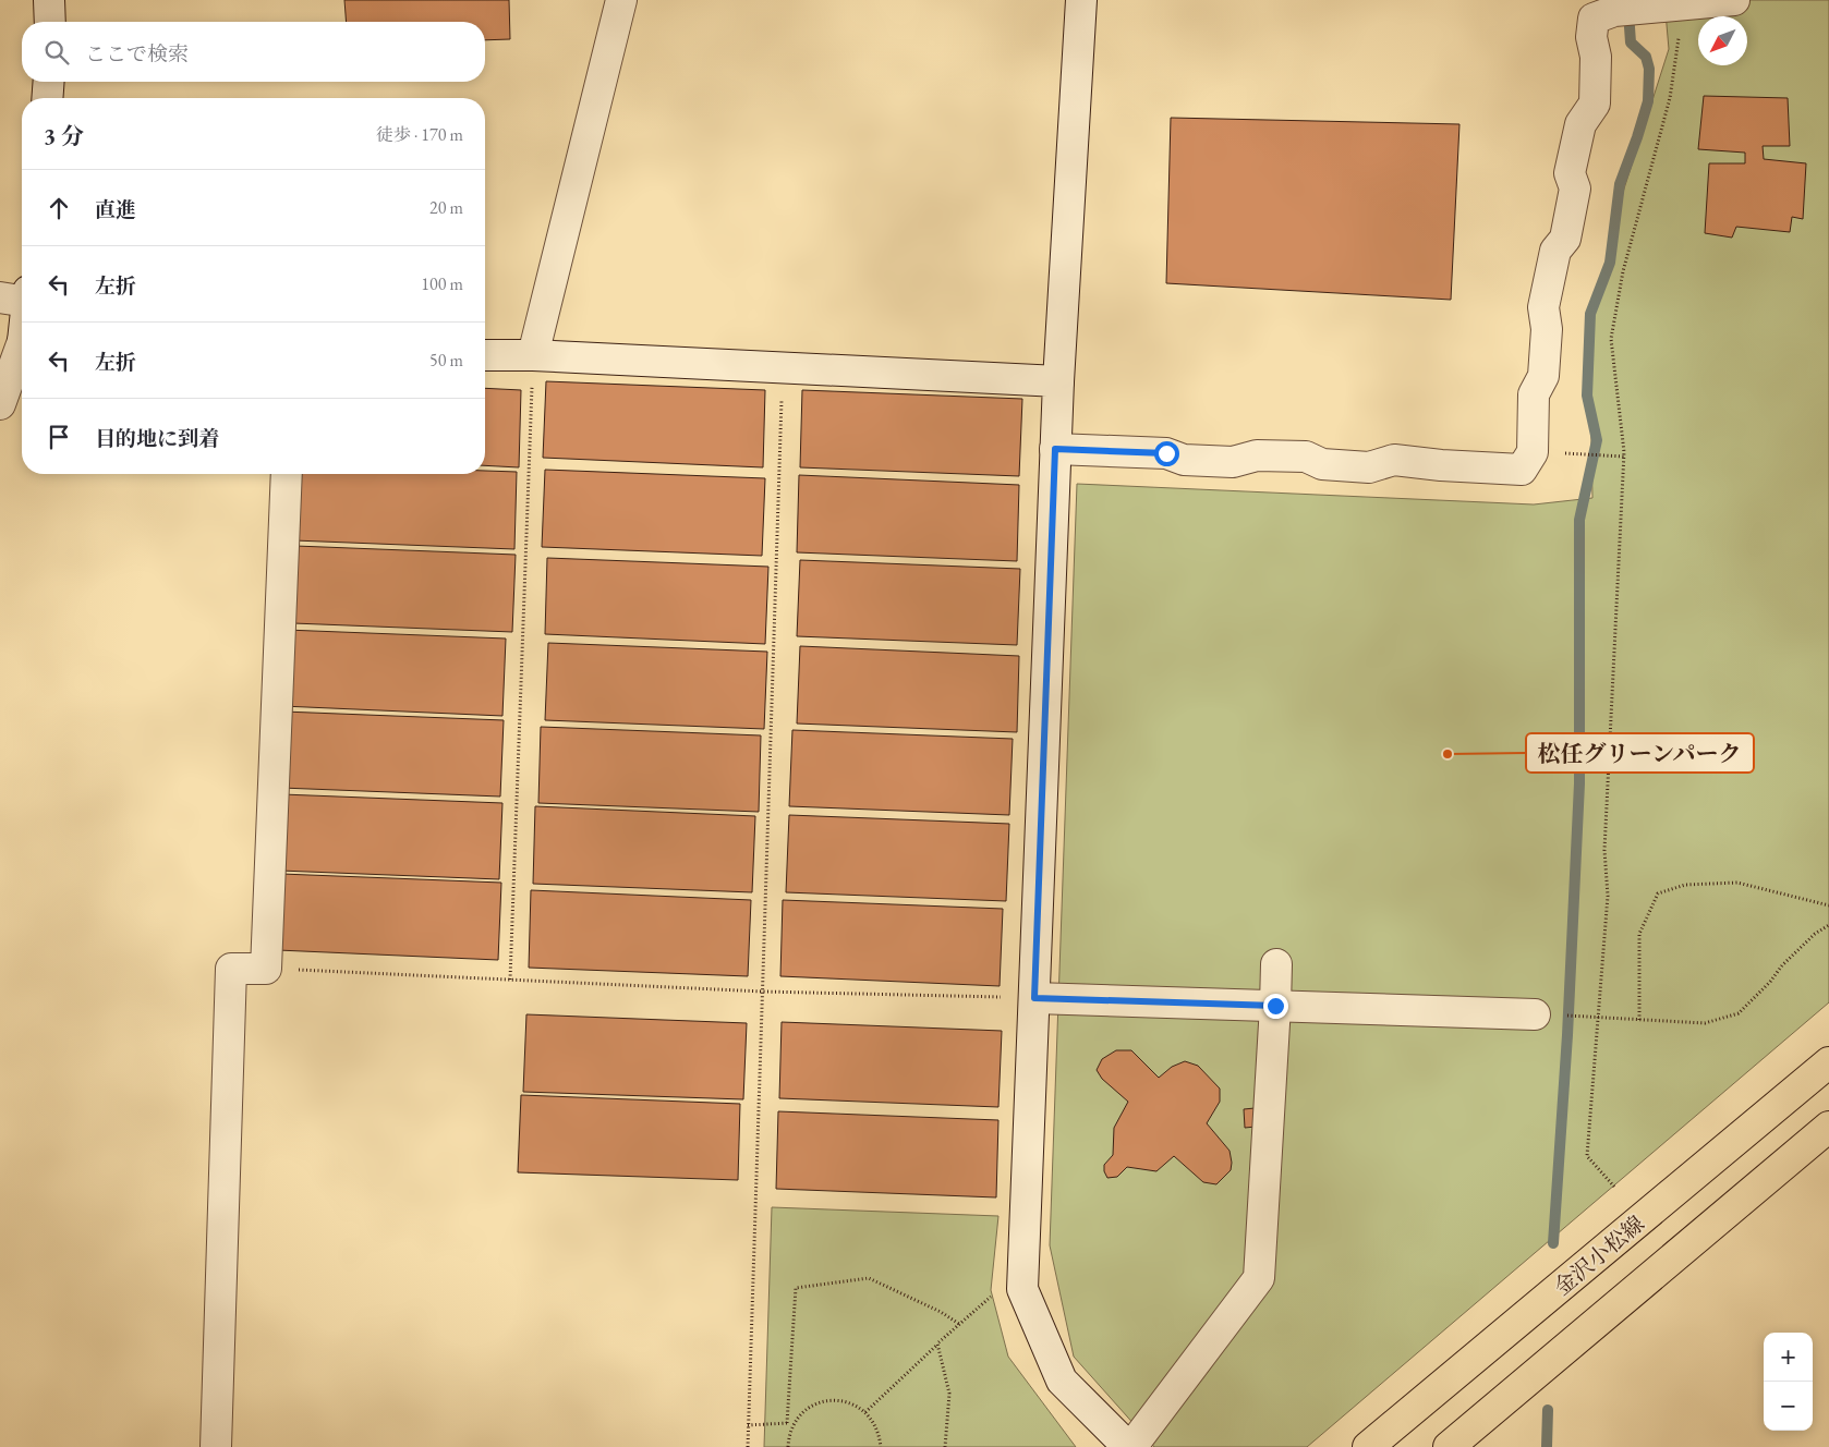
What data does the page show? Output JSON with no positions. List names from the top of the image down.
{
  "streets": {
    "main road": ["金沢小松線"]
  },
  "places": ["松任グリーンパーク"],
  "north": "bottom left",
  "page": {
    "search": "ここで検索",
    "heading": ["3 分", "徒歩 · 170 m"],
    "list": [
      ["直進", "20 m"],
      ["左折", "100 m"],
      ["左折", "50 m"],
      "目的地に到着"
    ],
    "map_buttons": ["+", "−"]
  }
}
